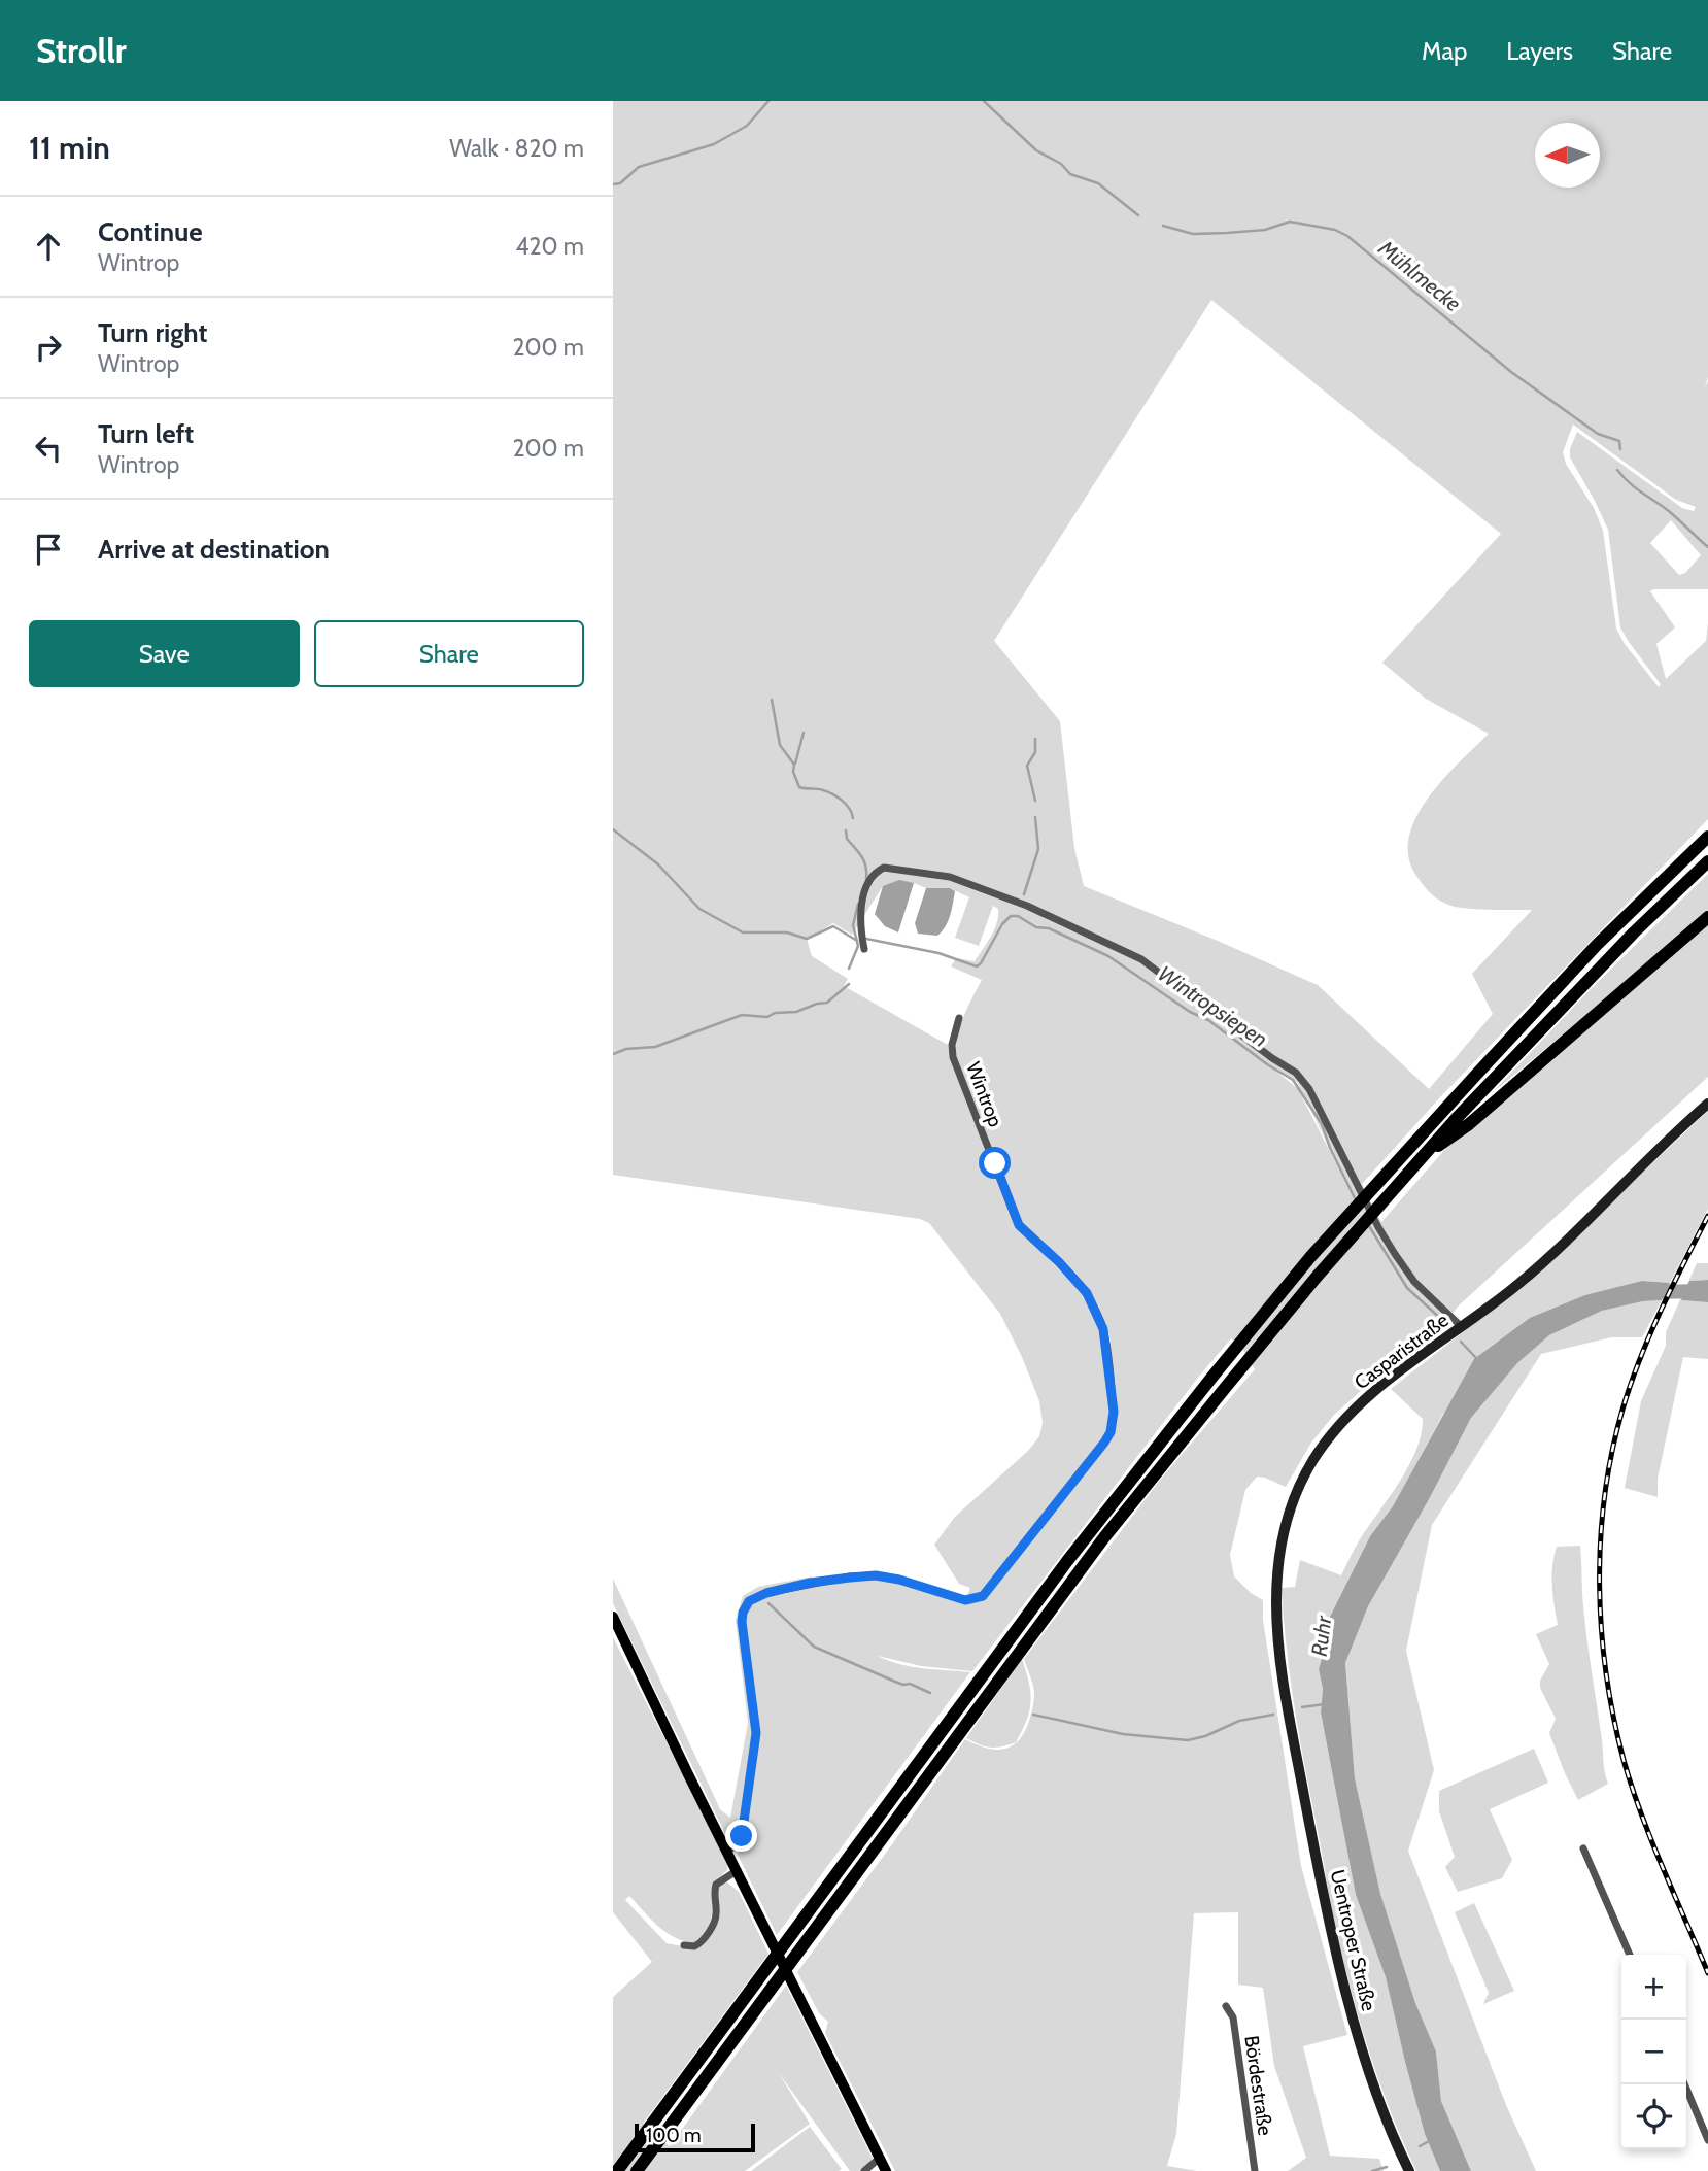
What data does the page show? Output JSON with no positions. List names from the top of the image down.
{
  "streets": {
    "main road": ["Casparistraße", "Uentroper Straße"],
    "street": ["Wintrop", "Bördestraße"]
  },
  "crossings": [
    ["Casparistraße", "Uentroper Straße"]
  ],
  "water": ["Mühlmecke", "Wintropsiepen", "Ruhr"],
  "scale_bar": "100 m",
  "north": "left",
  "page": {
    "header": "Strollr",
    "nav": ["Map", "Layers", "Share"],
    "heading": ["11 min", "Walk · 820 m"],
    "list": [
      ["Continue", "Wintrop", "420 m"],
      ["Turn right", "Wintrop", "200 m"],
      ["Turn left", "Wintrop", "200 m"],
      "Arrive at destination"
    ],
    "buttons": ["Save", "Share"],
    "map_buttons": ["+", "−"],
    "scale": "100 m"
  }
}
